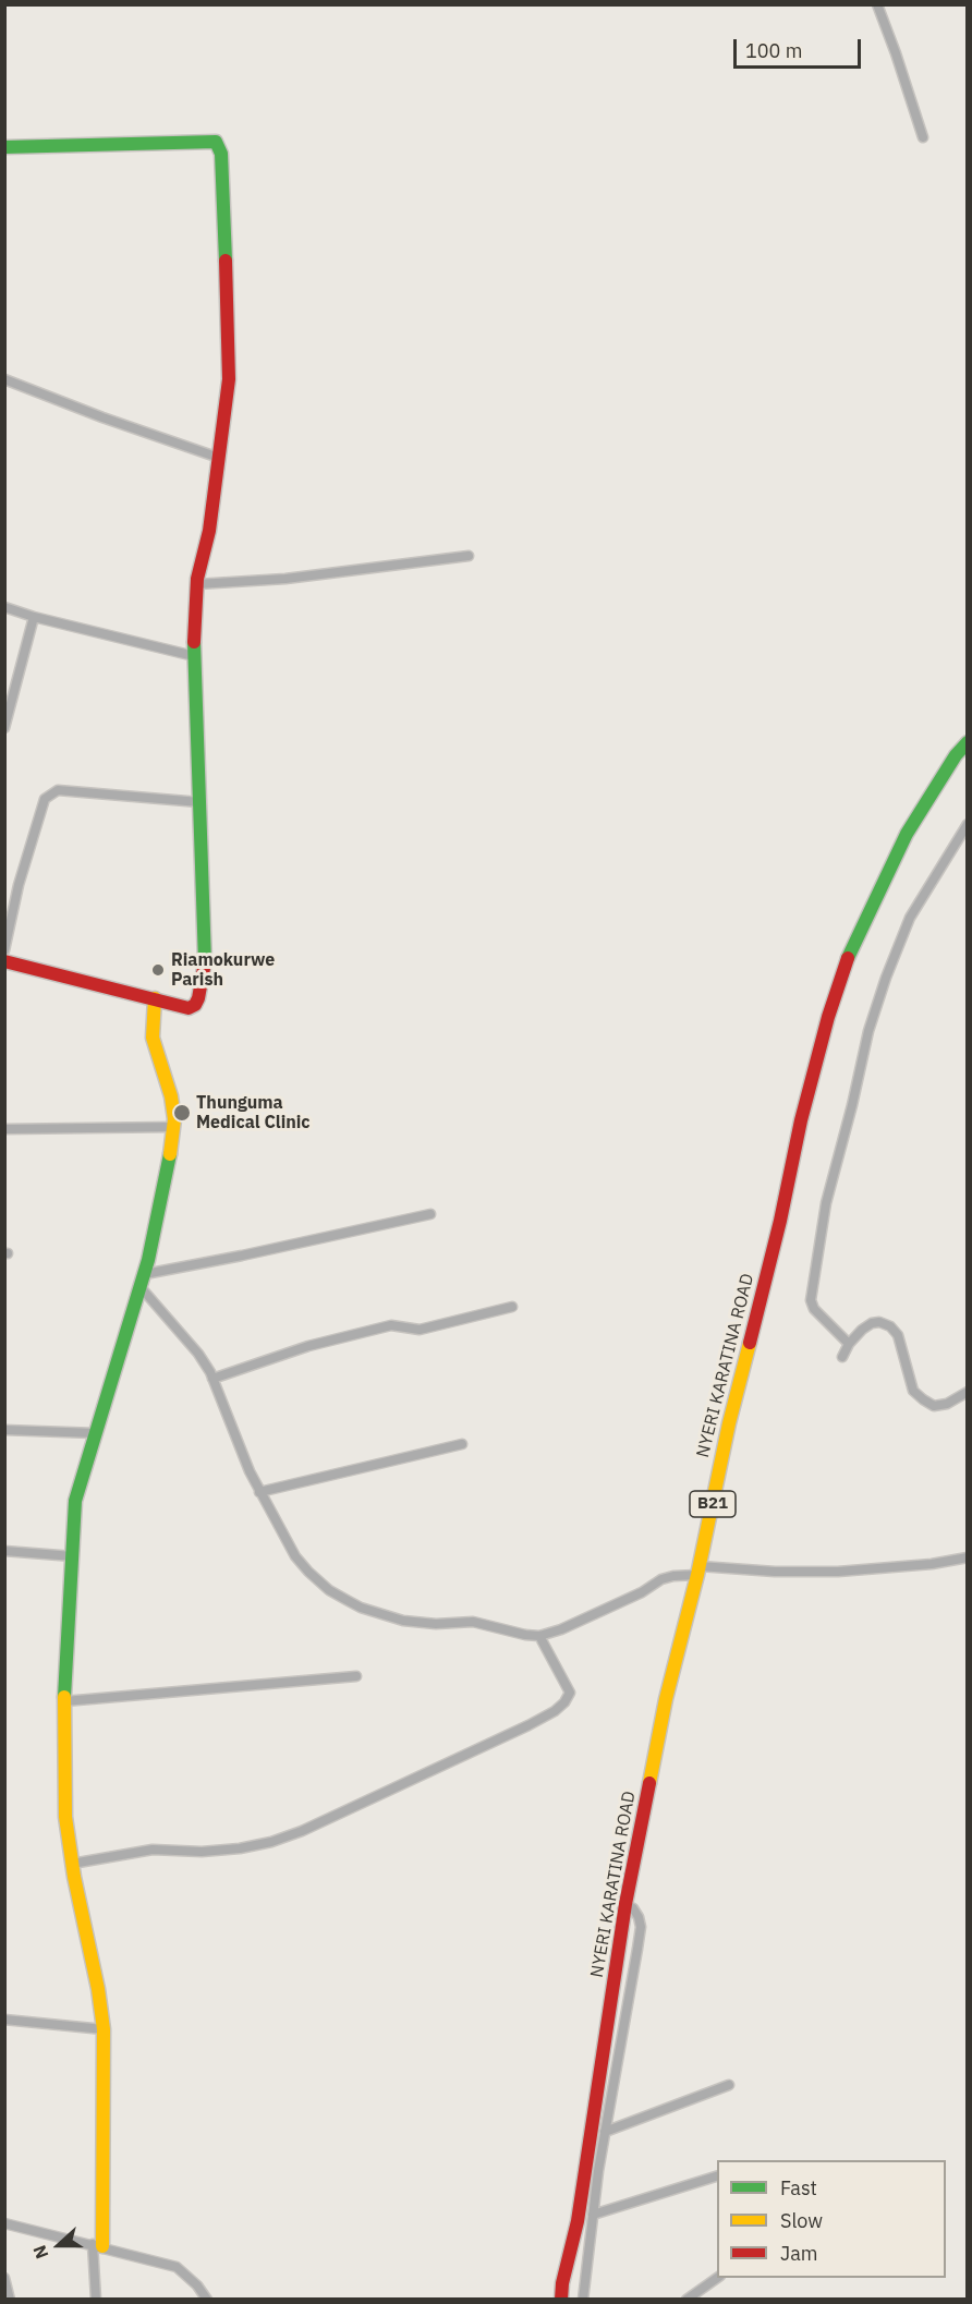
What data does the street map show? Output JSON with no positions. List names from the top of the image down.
{
  "streets": {
    "main road": ["NYERI KARATINA ROAD", "B21"]
  },
  "places": ["Riamokurwe Parish", "Thunguma Medical Clinic"],
  "legend": ["Fast", "Slow", "Jam"],
  "scale_bar": "100 m",
  "north": "left"
}
